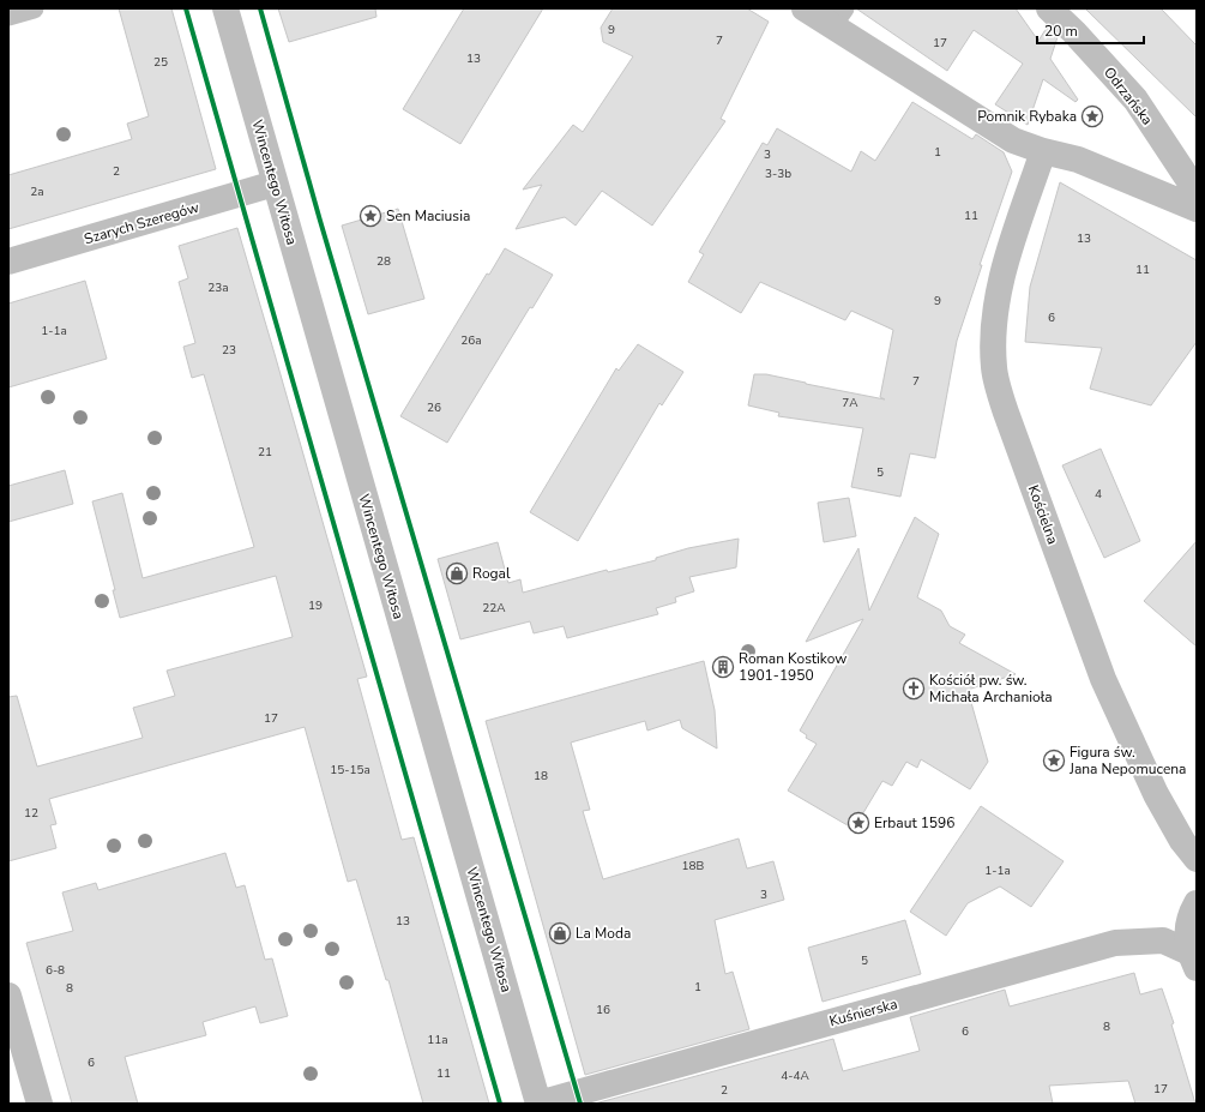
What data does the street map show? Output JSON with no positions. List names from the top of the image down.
{
  "streets": {
    "street": [
      "Odrzańska",
      "Wincentego Witosa",
      "Szarych Szeregów",
      "Kościelna",
      "Kuśnierska"
    ]
  },
  "crossings": [
    ["Wincentego Witosa", "Szarych Szeregów"],
    ["Wincentego Witosa", "Kuśnierska"]
  ],
  "places": {
    "place": [
      "Pomnik Rybaka",
      "Sen Maciusia",
      "Figura św. Jana Nepomucena",
      "Erbaut 1596"
    ],
    "shop": ["Rogal", "La Moda"],
    "building": ["Roman Kostikow 1901-1950"],
    "church": ["Kościół pw. św. Michała Archanioła"]
  },
  "house_numbers": [
    "9",
    "7",
    "17",
    "13",
    "25",
    "1",
    "3",
    "2",
    "3-3b",
    "2a",
    "11",
    "13",
    "28",
    "11",
    "23a",
    "9",
    "6",
    "1-1a",
    "26a",
    "23",
    "7",
    "7A",
    "26",
    "21",
    "5",
    "4",
    "19",
    "22A",
    "17",
    "15-15a",
    "18",
    "12",
    "18B",
    "1-1a",
    "3",
    "13",
    "5",
    "6-8",
    "1",
    "8",
    "16",
    "8",
    "6",
    "11a",
    "6",
    "11",
    "4-4A",
    "17",
    "2"
  ],
  "scale_bar": "20 m"
}
